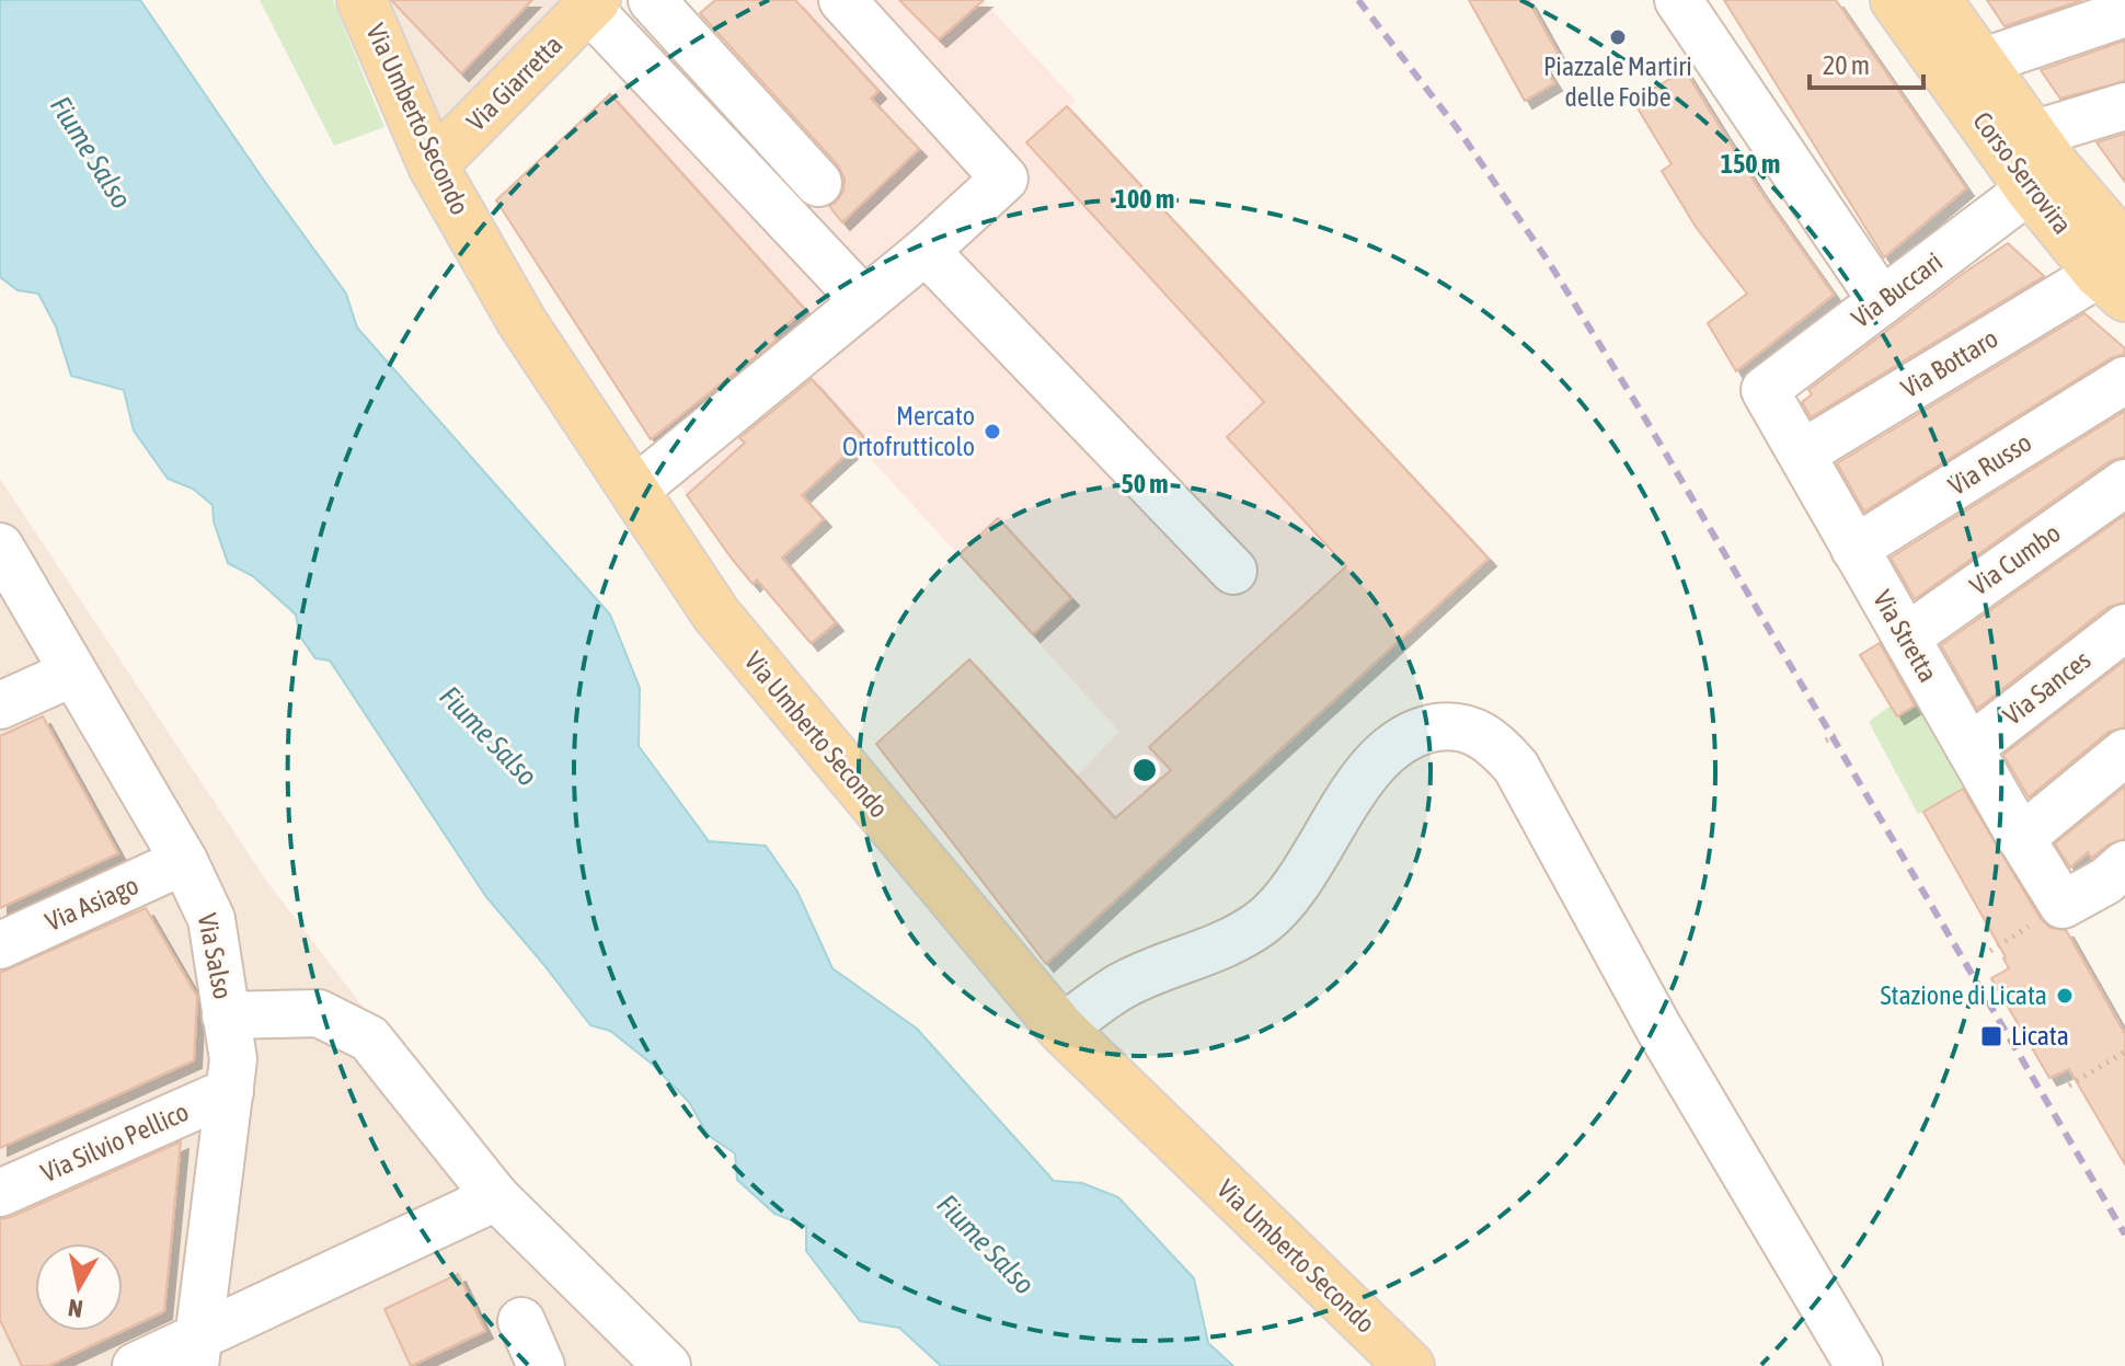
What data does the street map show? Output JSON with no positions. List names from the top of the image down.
{
  "streets": {
    "main road": ["Via Giarretta", "Via Umberto Secondo", "Corso Serrovira"],
    "street": [
      "Via Buccari",
      "Via Bottaro",
      "Via Russo",
      "Via Cumbo",
      "Via Stretta",
      "Via Sances",
      "Via Asiago",
      "Via Salso",
      "Via Silvio Pellico"
    ]
  },
  "crossings": [
    ["Via Giarretta", "Via Umberto Secondo"],
    ["Corso Serrovira", "Via Buccari"],
    ["Corso Serrovira", "Via Bottaro"],
    ["Via Buccari", "Via Stretta"],
    ["Via Bottaro", "Via Stretta"],
    ["Via Russo", "Via Stretta"],
    ["Via Cumbo", "Via Stretta"],
    ["Via Stretta", "Via Sances"],
    ["Via Asiago", "Via Salso"],
    ["Via Salso", "Via Silvio Pellico"]
  ],
  "water": ["Fiume Salso"],
  "places": {
    "other": ["Piazzale Martiri delle Foibe", "Mercato Ortofrutticolo", "Stazione di Licata"],
    "transit": ["Licata"]
  },
  "scale_bar": "20 m",
  "north": "bottom",
  "rings": ["150 m", "100 m", "50 m"]
}
